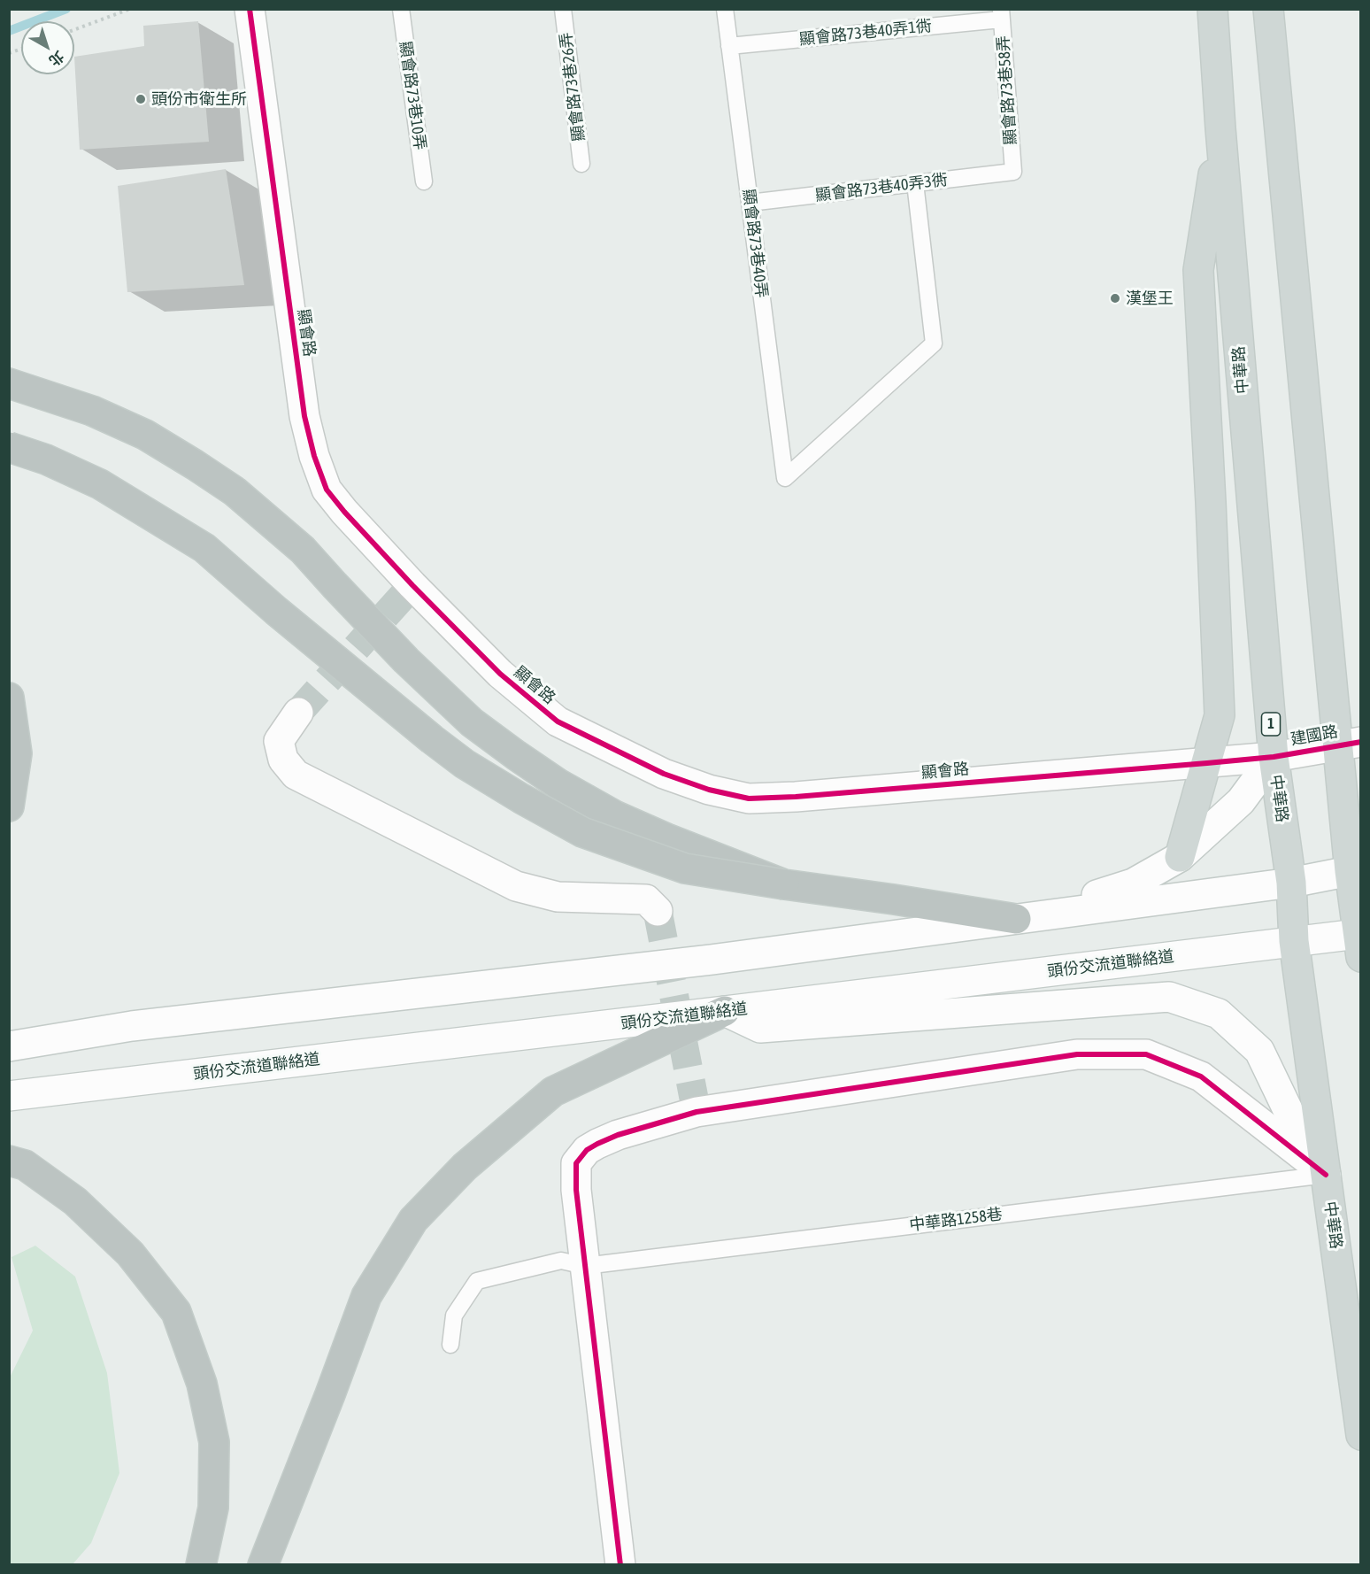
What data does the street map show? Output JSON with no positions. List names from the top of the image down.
{
  "streets": {
    "main road": [
      "顯會路",
      "中華路",
      "1",
      "建國路",
      "頭份交流道聯絡道"
    ],
    "lane": [
      "顯會路73巷40弄1衖",
      "顯會路73巷26弄",
      "顯會路73巷58弄",
      "顯會路73巷10弄",
      "顯會路73巷40弄3衖",
      "顯會路73巷40弄",
      "中華路1258巷"
    ]
  },
  "crossings": [
    ["顯會路73巷40弄1衖", "顯會路73巷58弄"],
    ["顯會路73巷40弄1衖", "顯會路73巷40弄"],
    ["顯會路73巷58弄", "顯會路73巷40弄3衖"],
    ["顯會路73巷40弄3衖", "顯會路73巷40弄"],
    ["顯會路", "中華路"],
    ["顯會路", "建國路"],
    ["中華路", "建國路"],
    ["中華路", "頭份交流道聯絡道"],
    ["中華路", "中華路1258巷"]
  ],
  "places": ["頭份市衛生所", "漢堡王"],
  "north": "bottom right"
}
